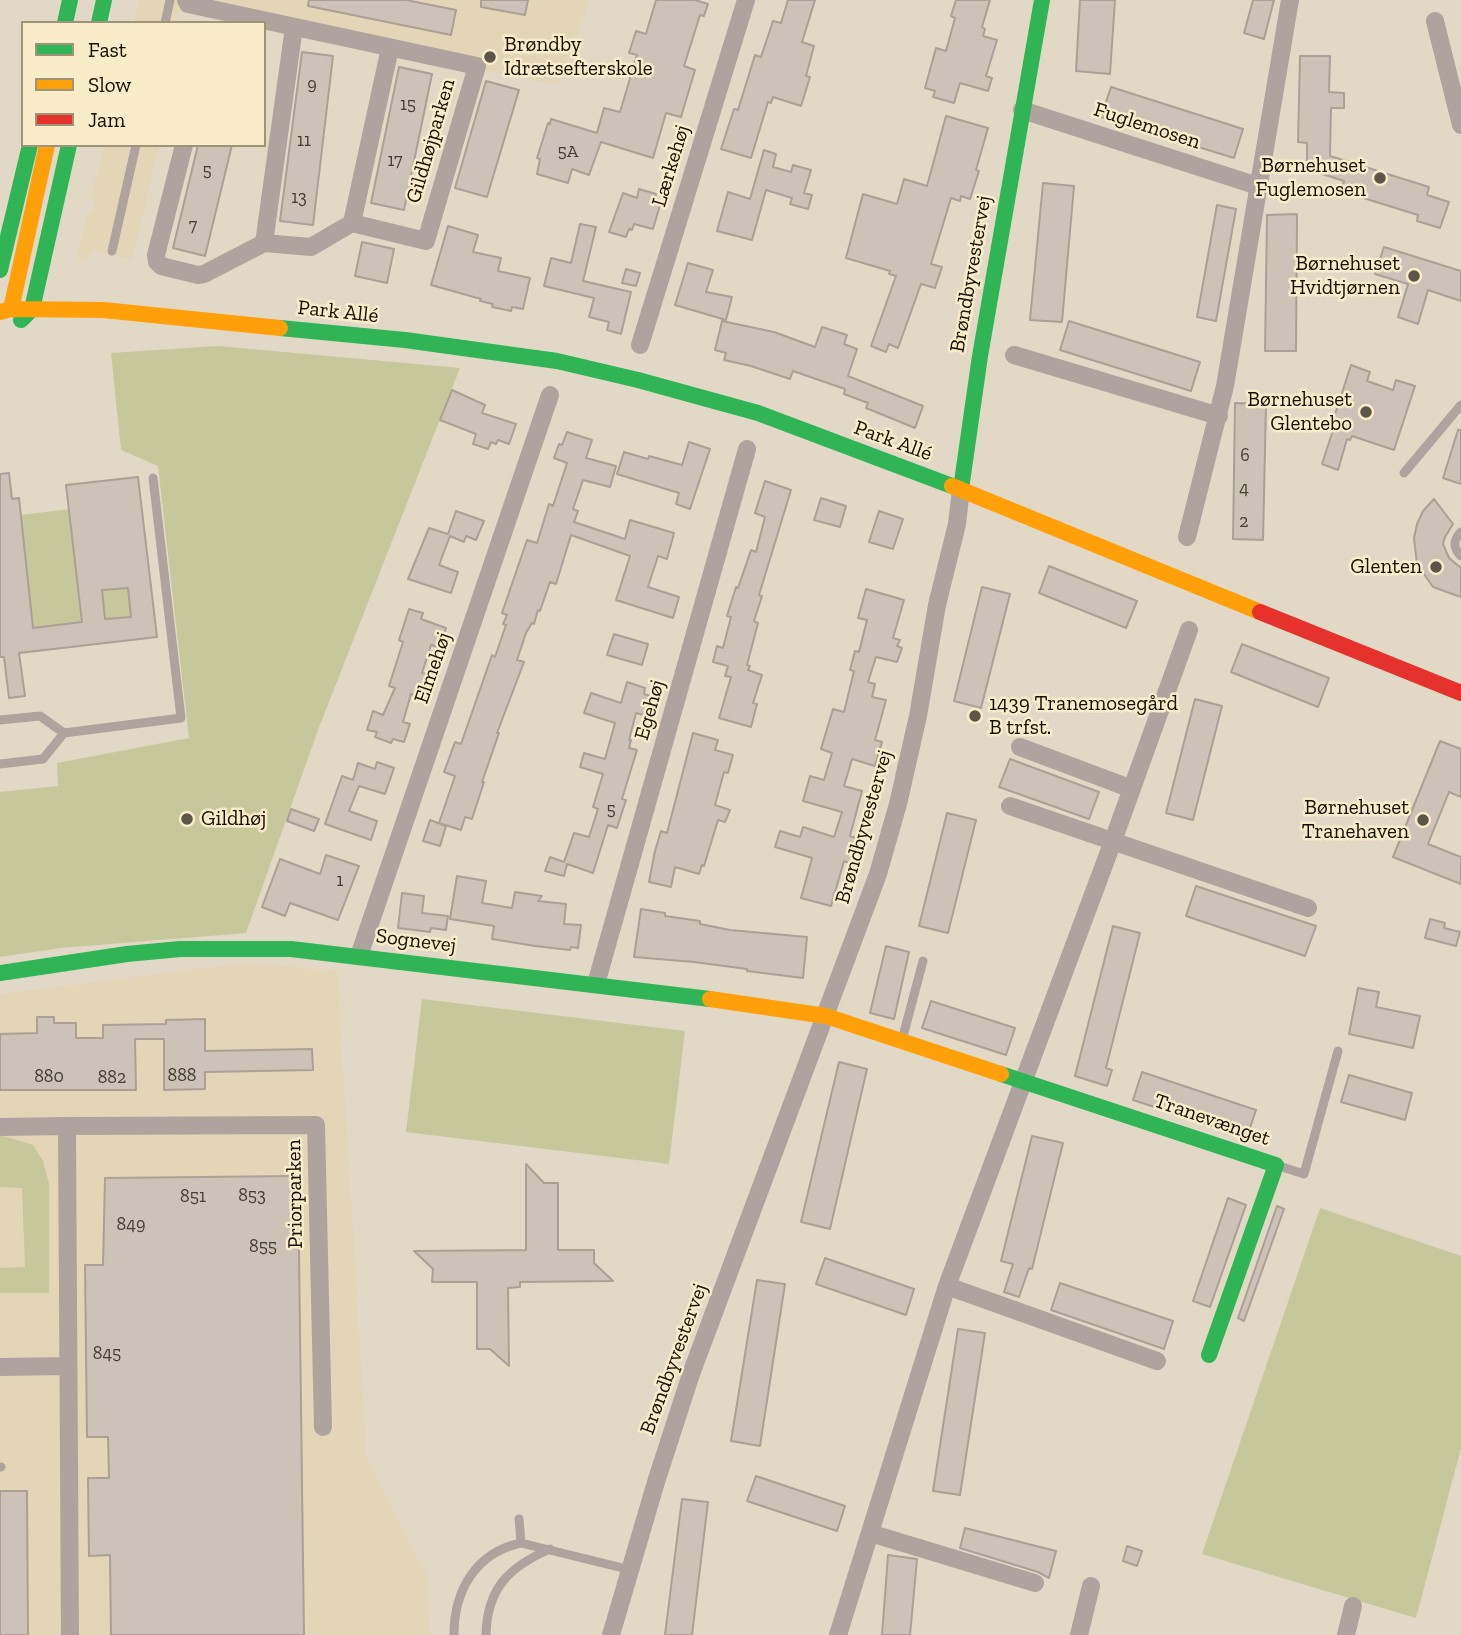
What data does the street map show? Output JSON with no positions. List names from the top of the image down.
{
  "streets": {
    "street": [
      "Fuglemosen",
      "Gildhøjparken",
      "Lærkehøj",
      "Brøndbyvestervej",
      "Park Allé",
      "Elmehøj",
      "Egehøj",
      "Sognevej",
      "Tranevænget",
      "Priorparken"
    ]
  },
  "crossings": [
    ["Fuglemosen", "Brøndbyvestervej"],
    ["Brøndbyvestervej", "Park Allé"],
    ["Brøndbyvestervej", "Sognevej"],
    ["Brøndbyvestervej", "Tranevænget"],
    ["Elmehøj", "Sognevej"],
    ["Egehøj", "Sognevej"],
    ["Sognevej", "Tranevænget"]
  ],
  "places": [
    "Brøndby Idrætsefterskole",
    "Børnehuset Fuglemosen",
    "Børnehuset Hvidtjørnen",
    "Børnehuset Glentebo",
    "Glenten",
    "1439 Tranemosegård B trfst.",
    "Gildhøj",
    "Børnehuset Tranehaven"
  ],
  "house_numbers": [
    "9",
    "15",
    "11",
    "5A",
    "17",
    "5",
    "13",
    "7",
    "6",
    "4",
    "2",
    "5",
    "1",
    "888",
    "880",
    "882",
    "853",
    "851",
    "849",
    "855",
    "845"
  ],
  "legend": ["Fast", "Slow", "Jam"]
}
